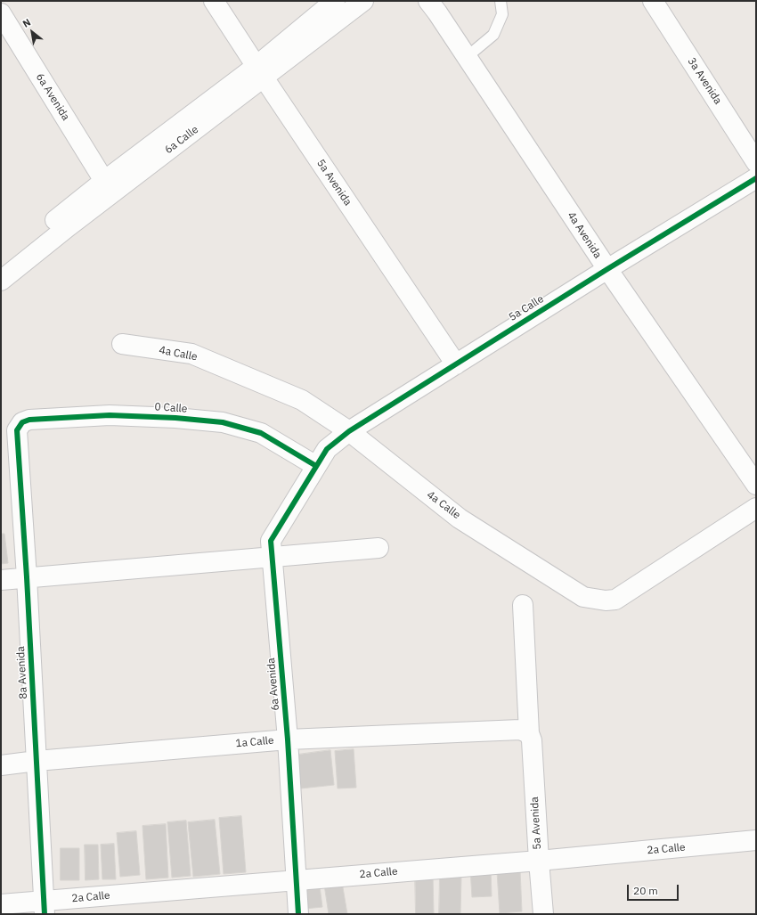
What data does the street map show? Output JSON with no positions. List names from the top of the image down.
{
  "streets": {
    "street": [
      "3a Avenida",
      "6a Avenida",
      "6a Calle",
      "5a Avenida",
      "4a Avenida",
      "5a Calle",
      "4a Calle",
      "0 Calle",
      "8a Avenida",
      "1a Calle",
      "2a Calle"
    ]
  },
  "crossings": [
    ["6a Avenida", "6a Calle"],
    ["6a Avenida", "5a Calle"],
    ["6a Avenida", "0 Calle"],
    ["6a Avenida", "1a Calle"],
    ["6a Avenida", "2a Calle"],
    ["6a Calle", "5a Avenida"],
    ["5a Avenida", "5a Calle"],
    ["5a Avenida", "1a Calle"],
    ["5a Avenida", "2a Calle"],
    ["4a Avenida", "5a Calle"],
    ["5a Calle", "4a Calle"],
    ["5a Calle", "0 Calle"],
    ["0 Calle", "8a Avenida"],
    ["8a Avenida", "1a Calle"],
    ["8a Avenida", "2a Calle"]
  ],
  "scale_bar": "20 m",
  "north": "top left"
}
